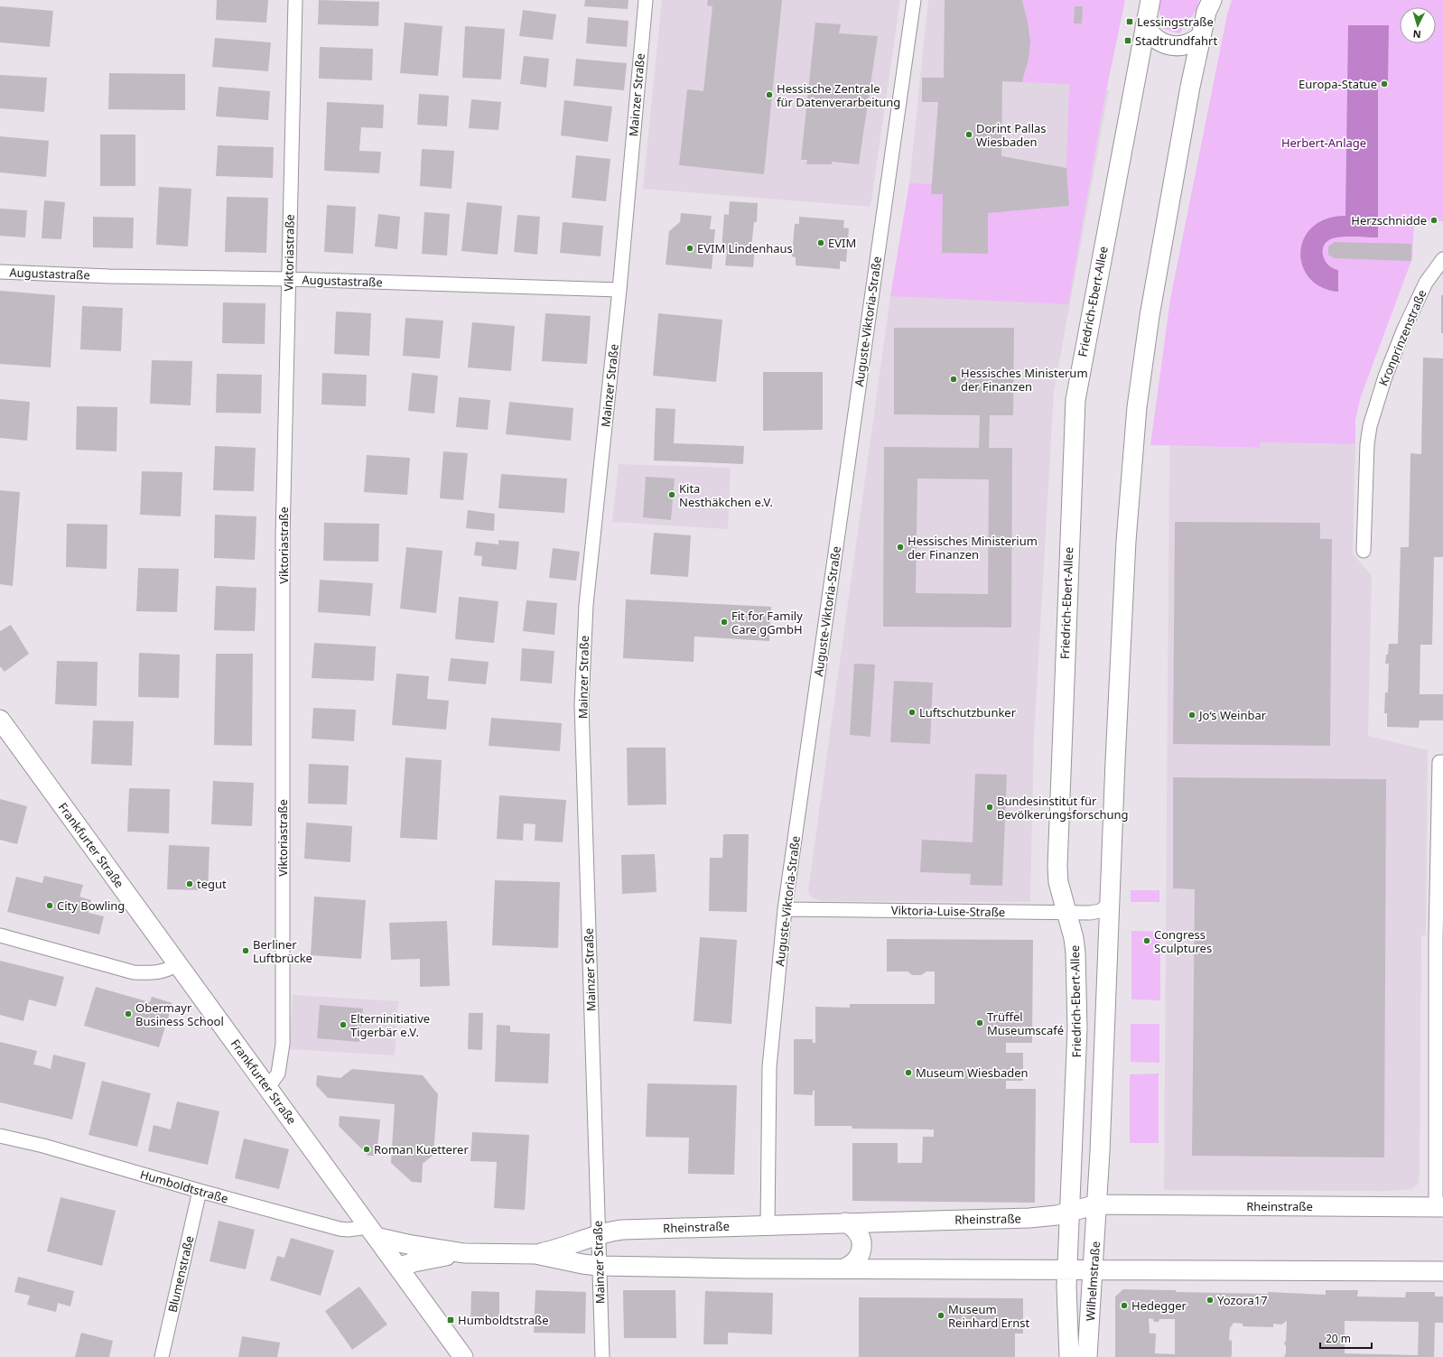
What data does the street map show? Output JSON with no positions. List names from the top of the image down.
{
  "streets": {
    "main road": [
      "Friedrich-Ebert-Allee",
      "Frankfurter Straße",
      "Rheinstraße",
      "Wilhelmstraße"
    ],
    "street": [
      "Mainzer Straße",
      "Viktoriastraße",
      "Augustastraße",
      "Auguste-Viktoria-Straße",
      "Kronprinzenstraße",
      "Viktoria-Luise-Straße",
      "Humboldtstraße",
      "Blumenstraße"
    ]
  },
  "crossings": [
    ["Mainzer Straße", "Augustastraße"],
    ["Mainzer Straße", "Rheinstraße"],
    ["Viktoriastraße", "Augustastraße"],
    ["Viktoriastraße", "Frankfurter Straße"],
    ["Friedrich-Ebert-Allee", "Viktoria-Luise-Straße"],
    ["Friedrich-Ebert-Allee", "Rheinstraße"],
    ["Friedrich-Ebert-Allee", "Wilhelmstraße"],
    ["Auguste-Viktoria-Straße", "Viktoria-Luise-Straße"],
    ["Auguste-Viktoria-Straße", "Rheinstraße"],
    ["Frankfurter Straße", "Humboldtstraße"],
    ["Humboldtstraße", "Blumenstraße"],
    ["Rheinstraße", "Wilhelmstraße"]
  ],
  "parks": ["Herbert-Anlage"],
  "places": {
    "transit": ["Lessingstraße", "Stadtrundfahrt", "Humboldtstraße"],
    "other": [
      "Europa-Statue",
      "Hessische Zentrale für Datenverarbeitung",
      "Dorint Pallas Wiesbaden",
      "Herzschnidde",
      "EVIM",
      "EVIM Lindenhaus",
      "Hessisches Ministerum der Finanzen",
      "Kita Nesthäkchen e.V.",
      "Hessisches Ministerium der Finanzen",
      "Fit for Family Care gGmbH",
      "Luftschutzbunker",
      "Jo‘s Weinbar",
      "Bundesinstitut für Bevölkerungsforschung",
      "tegut",
      "City Bowling",
      "Congress Sculptures",
      "Berliner Luftbrücke",
      "Obermayr Business School",
      "Trüffel Museumscafé",
      "Elterninitiative Tigerbär e.V.",
      "Museum Wiesbaden",
      "Roman Kuetterer",
      "Yozora17",
      "Hedegger",
      "Museum Reinhard Ernst"
    ]
  },
  "scale_bar": "20 m",
  "north": "bottom"
}
